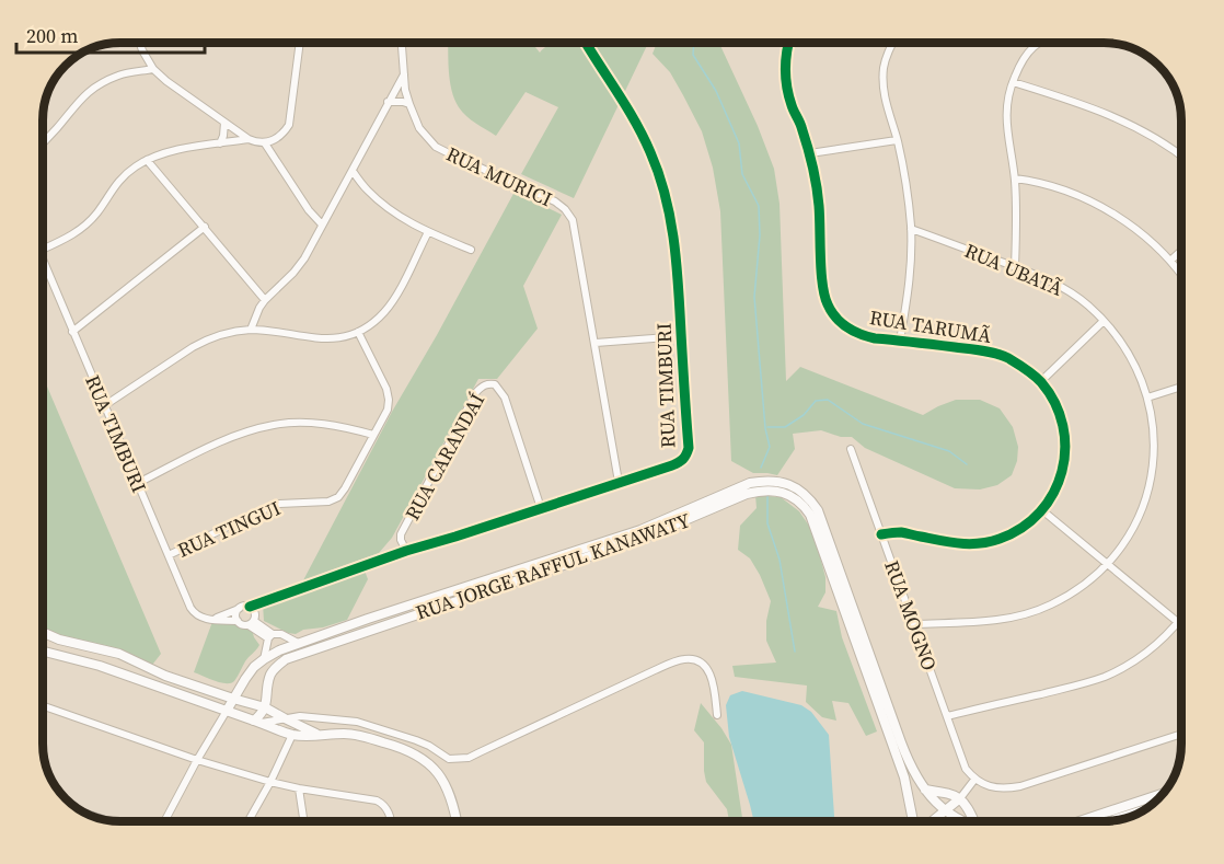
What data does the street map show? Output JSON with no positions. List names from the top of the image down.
{
  "streets": {
    "main road": ["RUA JORGE RAFFUL KANAWATY"],
    "street": [
      "RUA MURICI",
      "RUA UBATÃ",
      "RUA TARUMÃ",
      "RUA TIMBURI",
      "RUA CARANDAÍ",
      "RUA TINGUI",
      "RUA MOGNO"
    ]
  },
  "crossings": [
    ["RUA MURICI", "RUA TIMBURI"],
    ["RUA UBATÃ", "RUA MOGNO"],
    ["RUA TARUMÃ", "RUA MOGNO"],
    ["RUA TIMBURI", "RUA CARANDAÍ"],
    ["RUA TIMBURI", "RUA TINGUI"]
  ],
  "scale_bar": "200 m"
}
